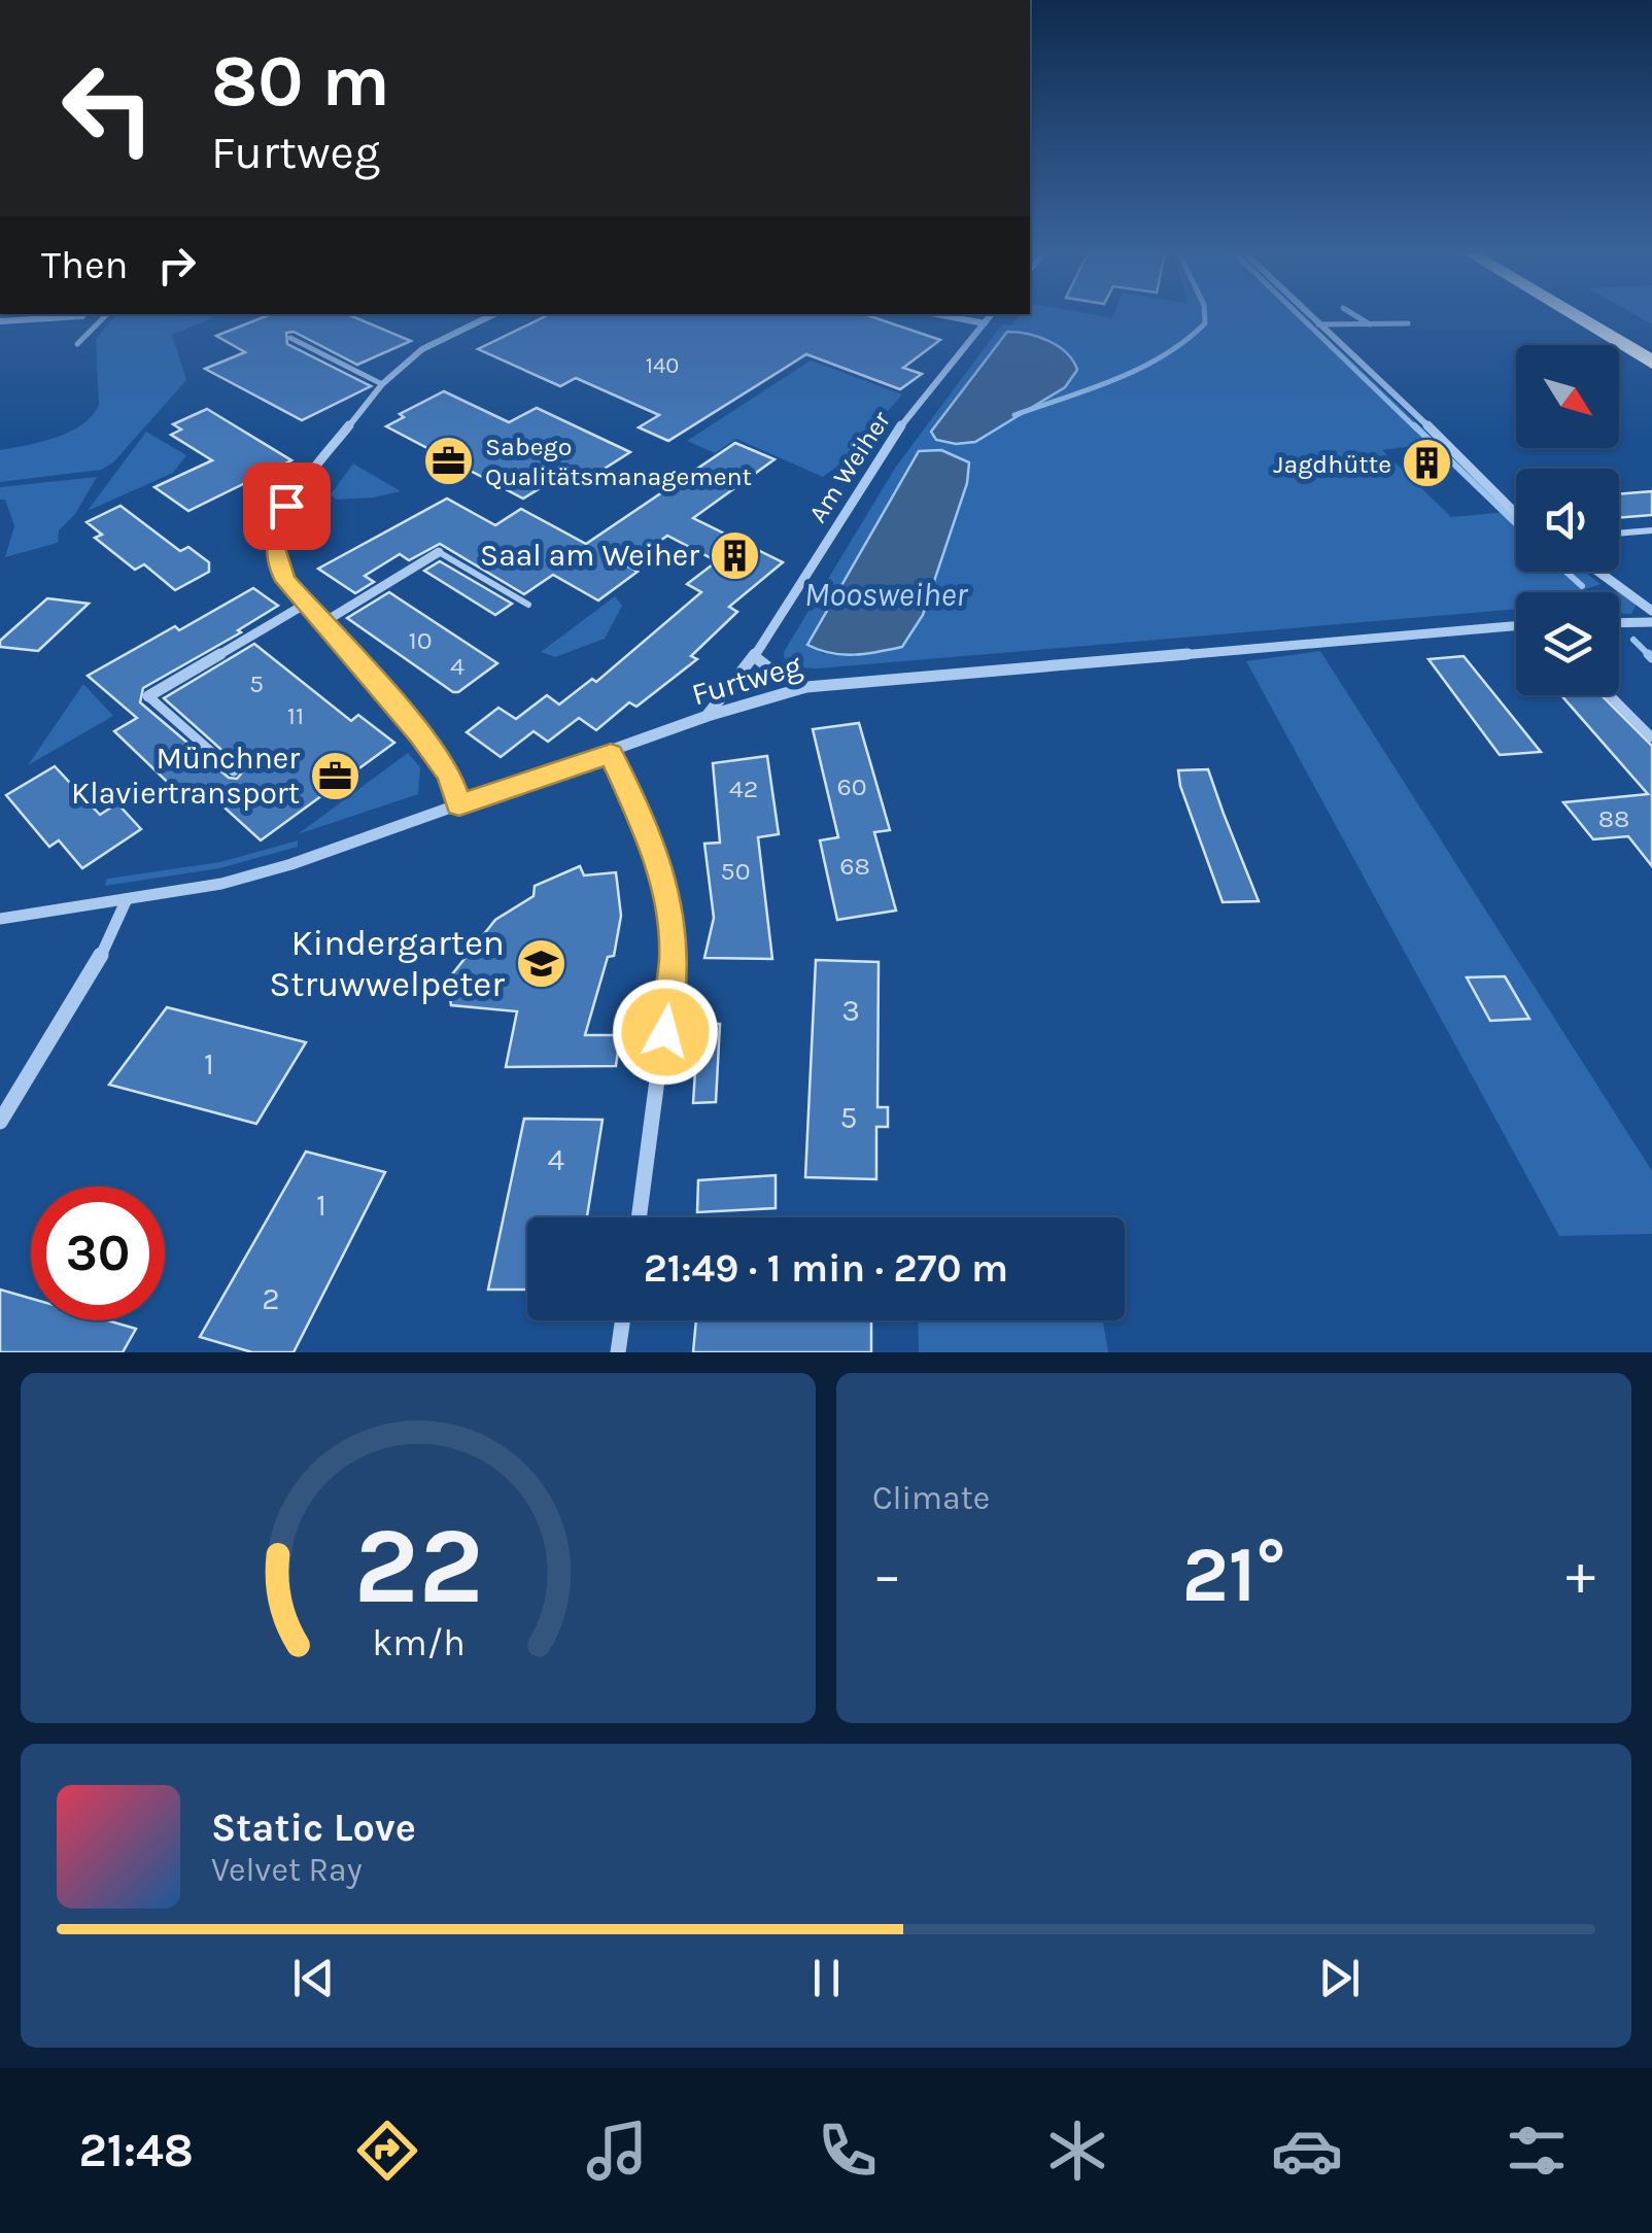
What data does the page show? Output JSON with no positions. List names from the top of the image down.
{
  "streets": {
    "street": ["Am Weiher", "Furtweg"]
  },
  "crossings": [
    ["Am Weiher", "Furtweg"]
  ],
  "water": ["Moosweiher"],
  "places": {
    "office": ["Sabego Qualitätsmanagement", "Münchner Klaviertransport"],
    "building": ["Jagdhütte", "Saal am Weiher"],
    "school or university": ["Kindergarten Struwwelpeter"]
  },
  "house_numbers": [
    "140",
    "10",
    "4",
    "5",
    "11",
    "60",
    "42",
    "88",
    "68",
    "50",
    "3",
    "1",
    "5",
    "4",
    "1",
    "2"
  ],
  "north": "bottom right",
  "page": {
    "turn": ["80 m", "Furtweg"],
    "then": "Then",
    "limit": "30",
    "trip": "21:49 · 1 min · 270 m",
    "tile": "Climate",
    "heat": ["−", "21°", "+"],
    "song": ["Static Love", "Velvet Ray"],
    "tabs": "21:48",
    "gauge": ["22", "km/h"]
  }
}
